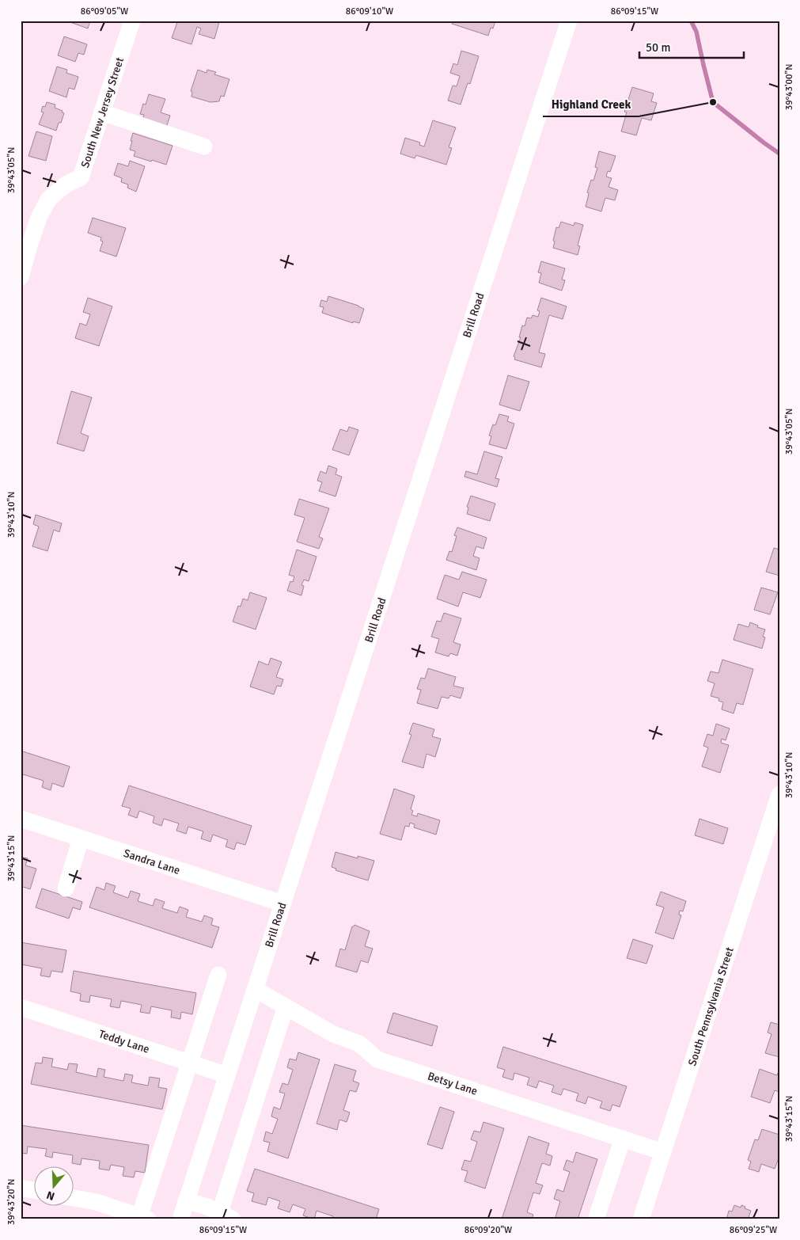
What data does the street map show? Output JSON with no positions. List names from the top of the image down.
{
  "streets": {
    "street": [
      "South New Jersey Street",
      "Brill Road",
      "Sandra Lane",
      "South Pennsylvania Street",
      "Teddy Lane",
      "Betsy Lane"
    ]
  },
  "crossings": [
    ["Brill Road", "Sandra Lane"],
    ["Brill Road", "Teddy Lane"],
    ["Brill Road", "Betsy Lane"],
    ["South Pennsylvania Street", "Betsy Lane"]
  ],
  "places": ["Highland Creek"],
  "scale_bar": "50 m",
  "north": "bottom",
  "coordinates": [
    "86°09'05\"W",
    "86°09'10\"W",
    "86°09'15\"W",
    "39°43'00\"N",
    "39°43'05\"N",
    "39°43'10\"N",
    "39°43'15\"N",
    "39°43'20\"N",
    "86°09'20\"W",
    "86°09'25\"W"
  ]
}
